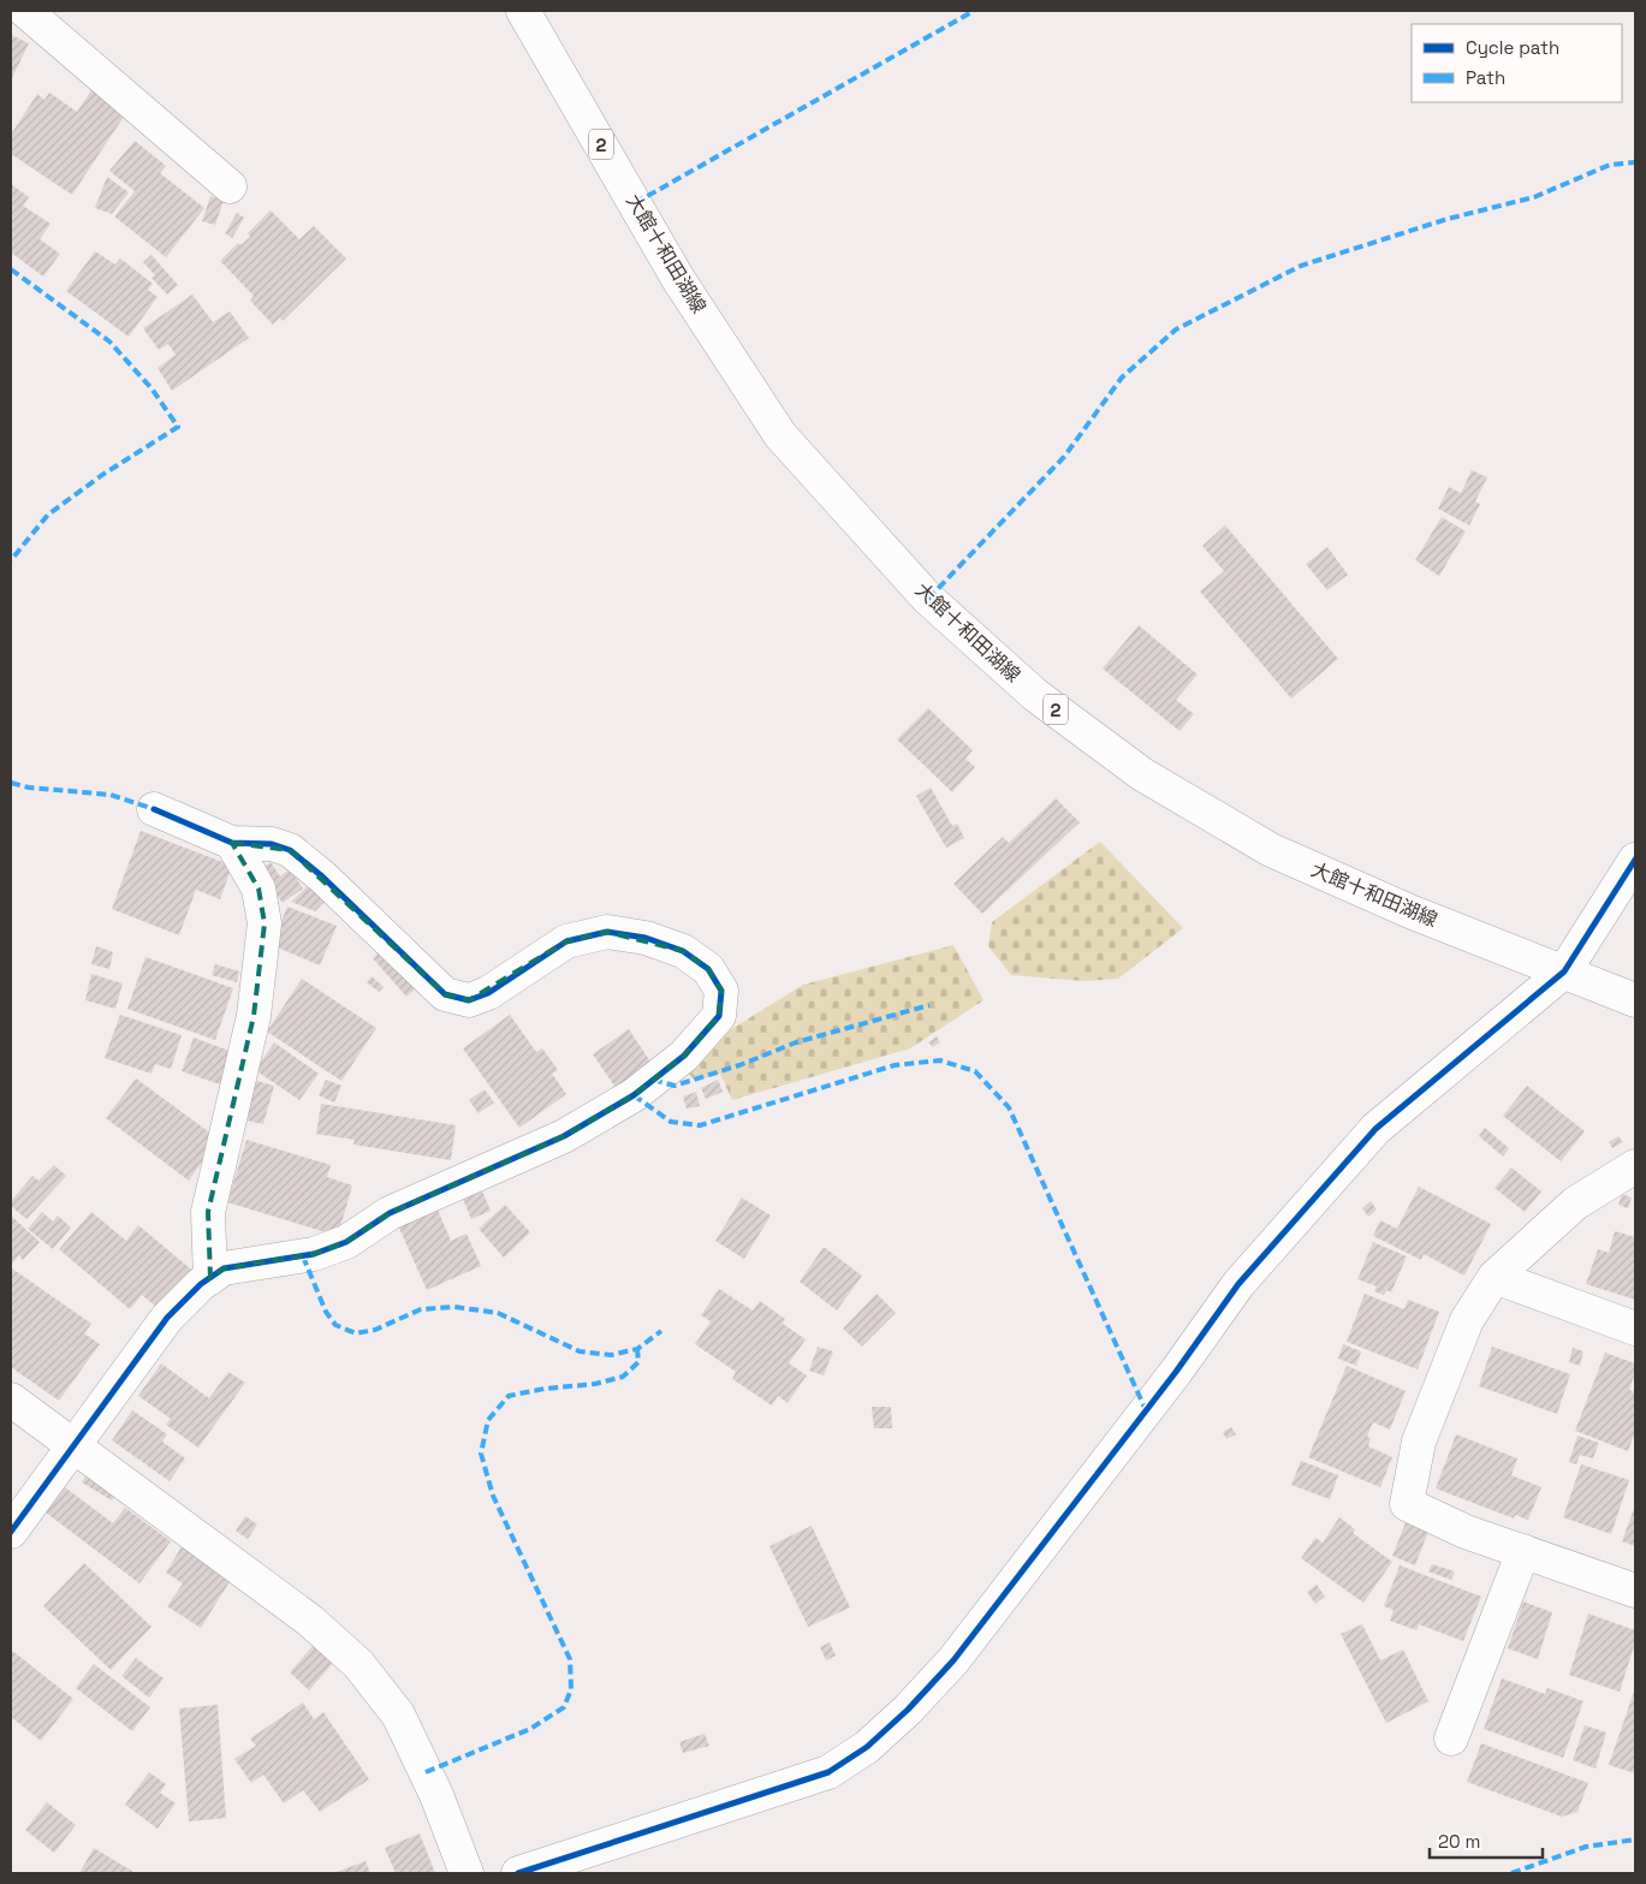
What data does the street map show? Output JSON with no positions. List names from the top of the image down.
{
  "streets": {
    "street": ["2", "大館十和田湖線"]
  },
  "legend": ["Cycle path", "Path"],
  "scale_bar": "20 m"
}
